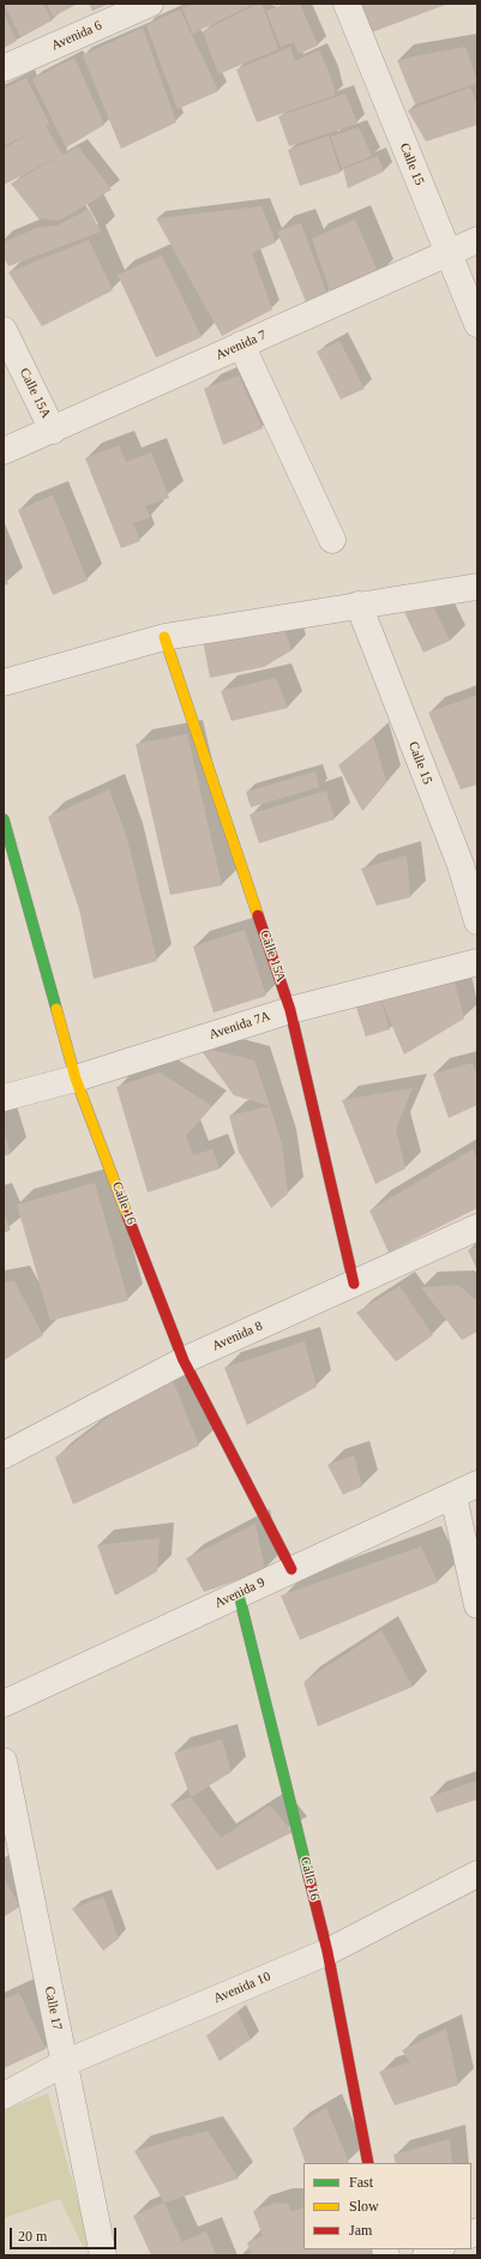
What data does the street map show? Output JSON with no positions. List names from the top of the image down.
{
  "streets": {
    "street": [
      "Avenida 6",
      "Calle 15",
      "Avenida 7",
      "Calle 15A",
      "Avenida 7A",
      "Calle 16",
      "Avenida 8",
      "Avenida 9",
      "Avenida 10",
      "Calle 17"
    ]
  },
  "crossings": [
    ["Calle 15", "Avenida 7"],
    ["Avenida 7", "Calle 15A"],
    ["Calle 15A", "Avenida 7A"],
    ["Calle 15A", "Avenida 8"],
    ["Avenida 7A", "Calle 16"],
    ["Calle 16", "Avenida 8"],
    ["Calle 16", "Avenida 9"],
    ["Calle 16", "Avenida 10"],
    ["Avenida 10", "Calle 17"]
  ],
  "legend": ["Fast", "Slow", "Jam"],
  "scale_bar": "20 m"
}
